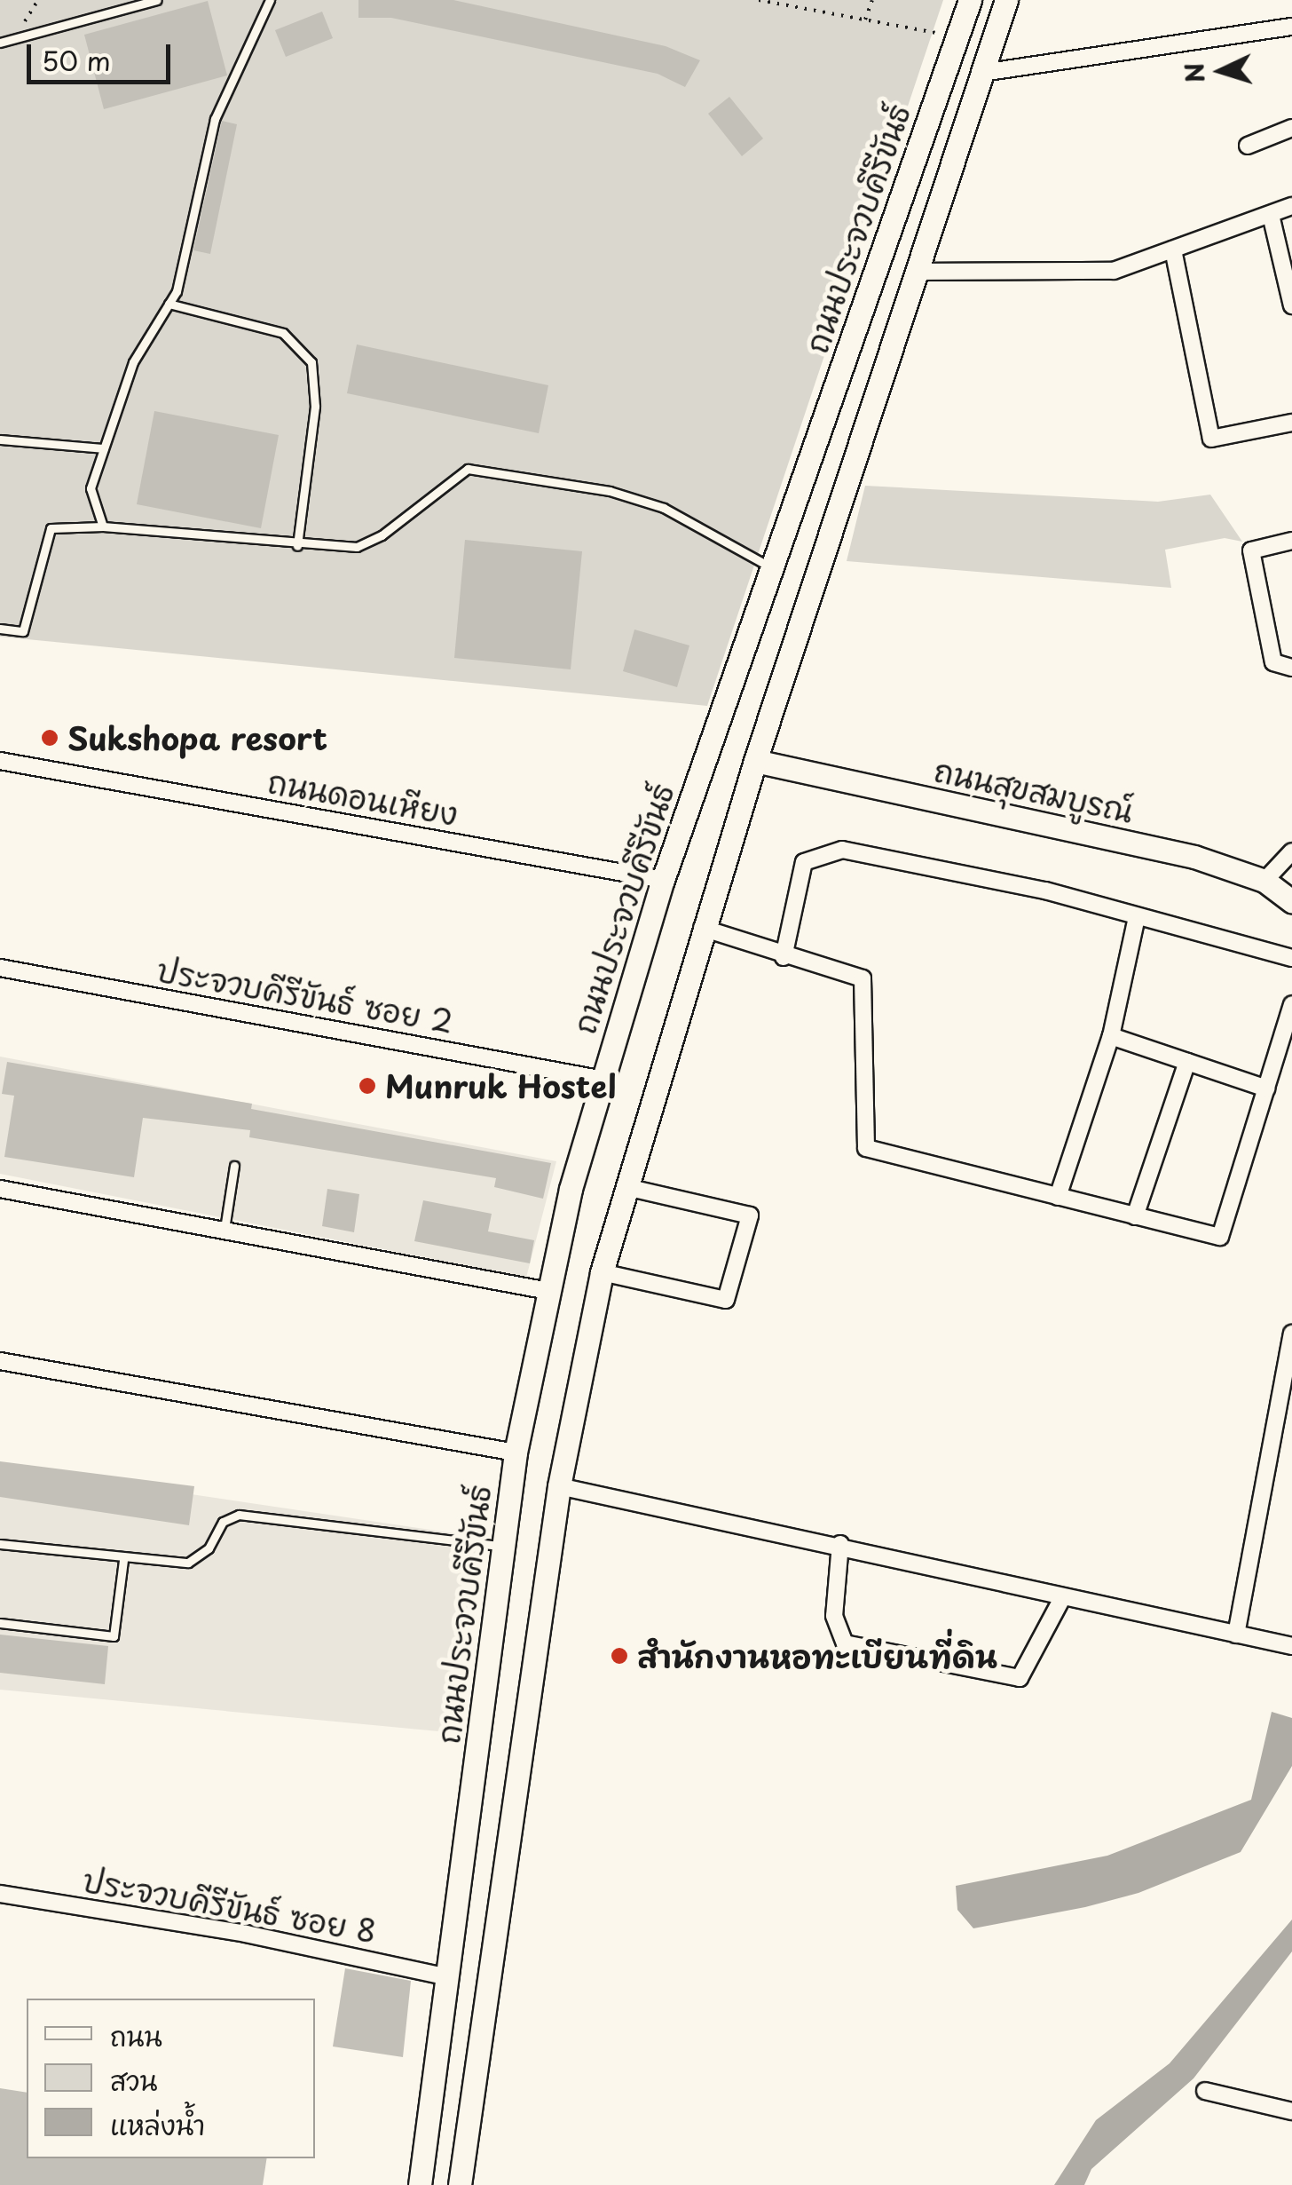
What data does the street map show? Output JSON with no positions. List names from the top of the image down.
{
  "streets": {
    "main road": ["ถนนประจวบคีรีขันธ์", "ถนนสุขสมบูรณ์"],
    "street": ["ถนนดอนเหียง", "ประจวบคีรีขันธ์ ซอย 2", "ประจวบคีรีขันธ์ ซอย 8"]
  },
  "crossings": [
    ["ถนนประจวบคีรีขันธ์", "ถนนดอนเหียง"],
    ["ถนนประจวบคีรีขันธ์", "ประจวบคีรีขันธ์ ซอย 2"],
    ["ถนนประจวบคีรีขันธ์", "ประจวบคีรีขันธ์ ซอย 8"]
  ],
  "places": ["Sukshopa resort", "Munruk Hostel", "สำนักงานหอทะเบียนที่ดิน"],
  "legend": ["ถนน", "สวน", "แหล่งน้ำ"],
  "scale_bar": "50 m",
  "north": "left"
}
